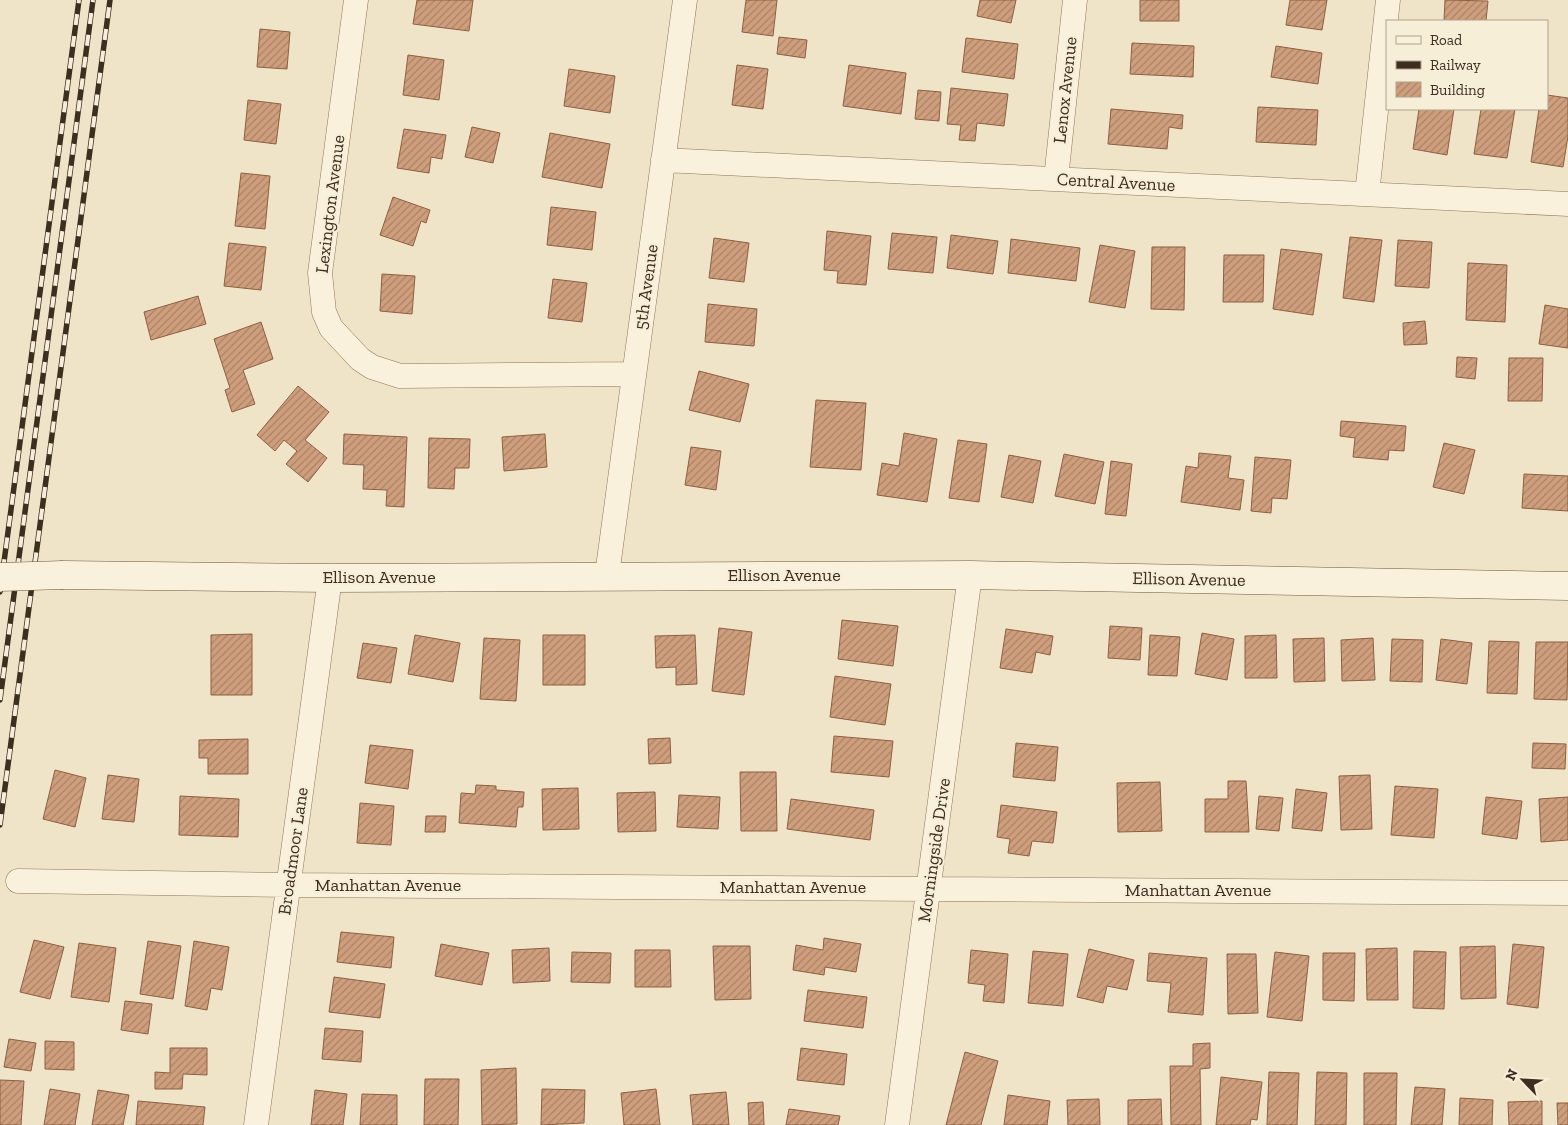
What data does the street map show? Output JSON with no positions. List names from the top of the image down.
{
  "streets": {
    "street": [
      "Lenox Avenue",
      "Central Avenue",
      "Lexington Avenue",
      "5th Avenue",
      "Ellison Avenue",
      "Morningside Drive",
      "Broadmoor Lane",
      "Manhattan Avenue"
    ]
  },
  "crossings": [
    ["Lenox Avenue", "Central Avenue"],
    ["Central Avenue", "5th Avenue"],
    ["Lexington Avenue", "5th Avenue"],
    ["5th Avenue", "Ellison Avenue"],
    ["Ellison Avenue", "Morningside Drive"],
    ["Ellison Avenue", "Broadmoor Lane"],
    ["Morningside Drive", "Manhattan Avenue"],
    ["Broadmoor Lane", "Manhattan Avenue"]
  ],
  "legend": ["Road", "Railway", "Building"],
  "north": "top left"
}
